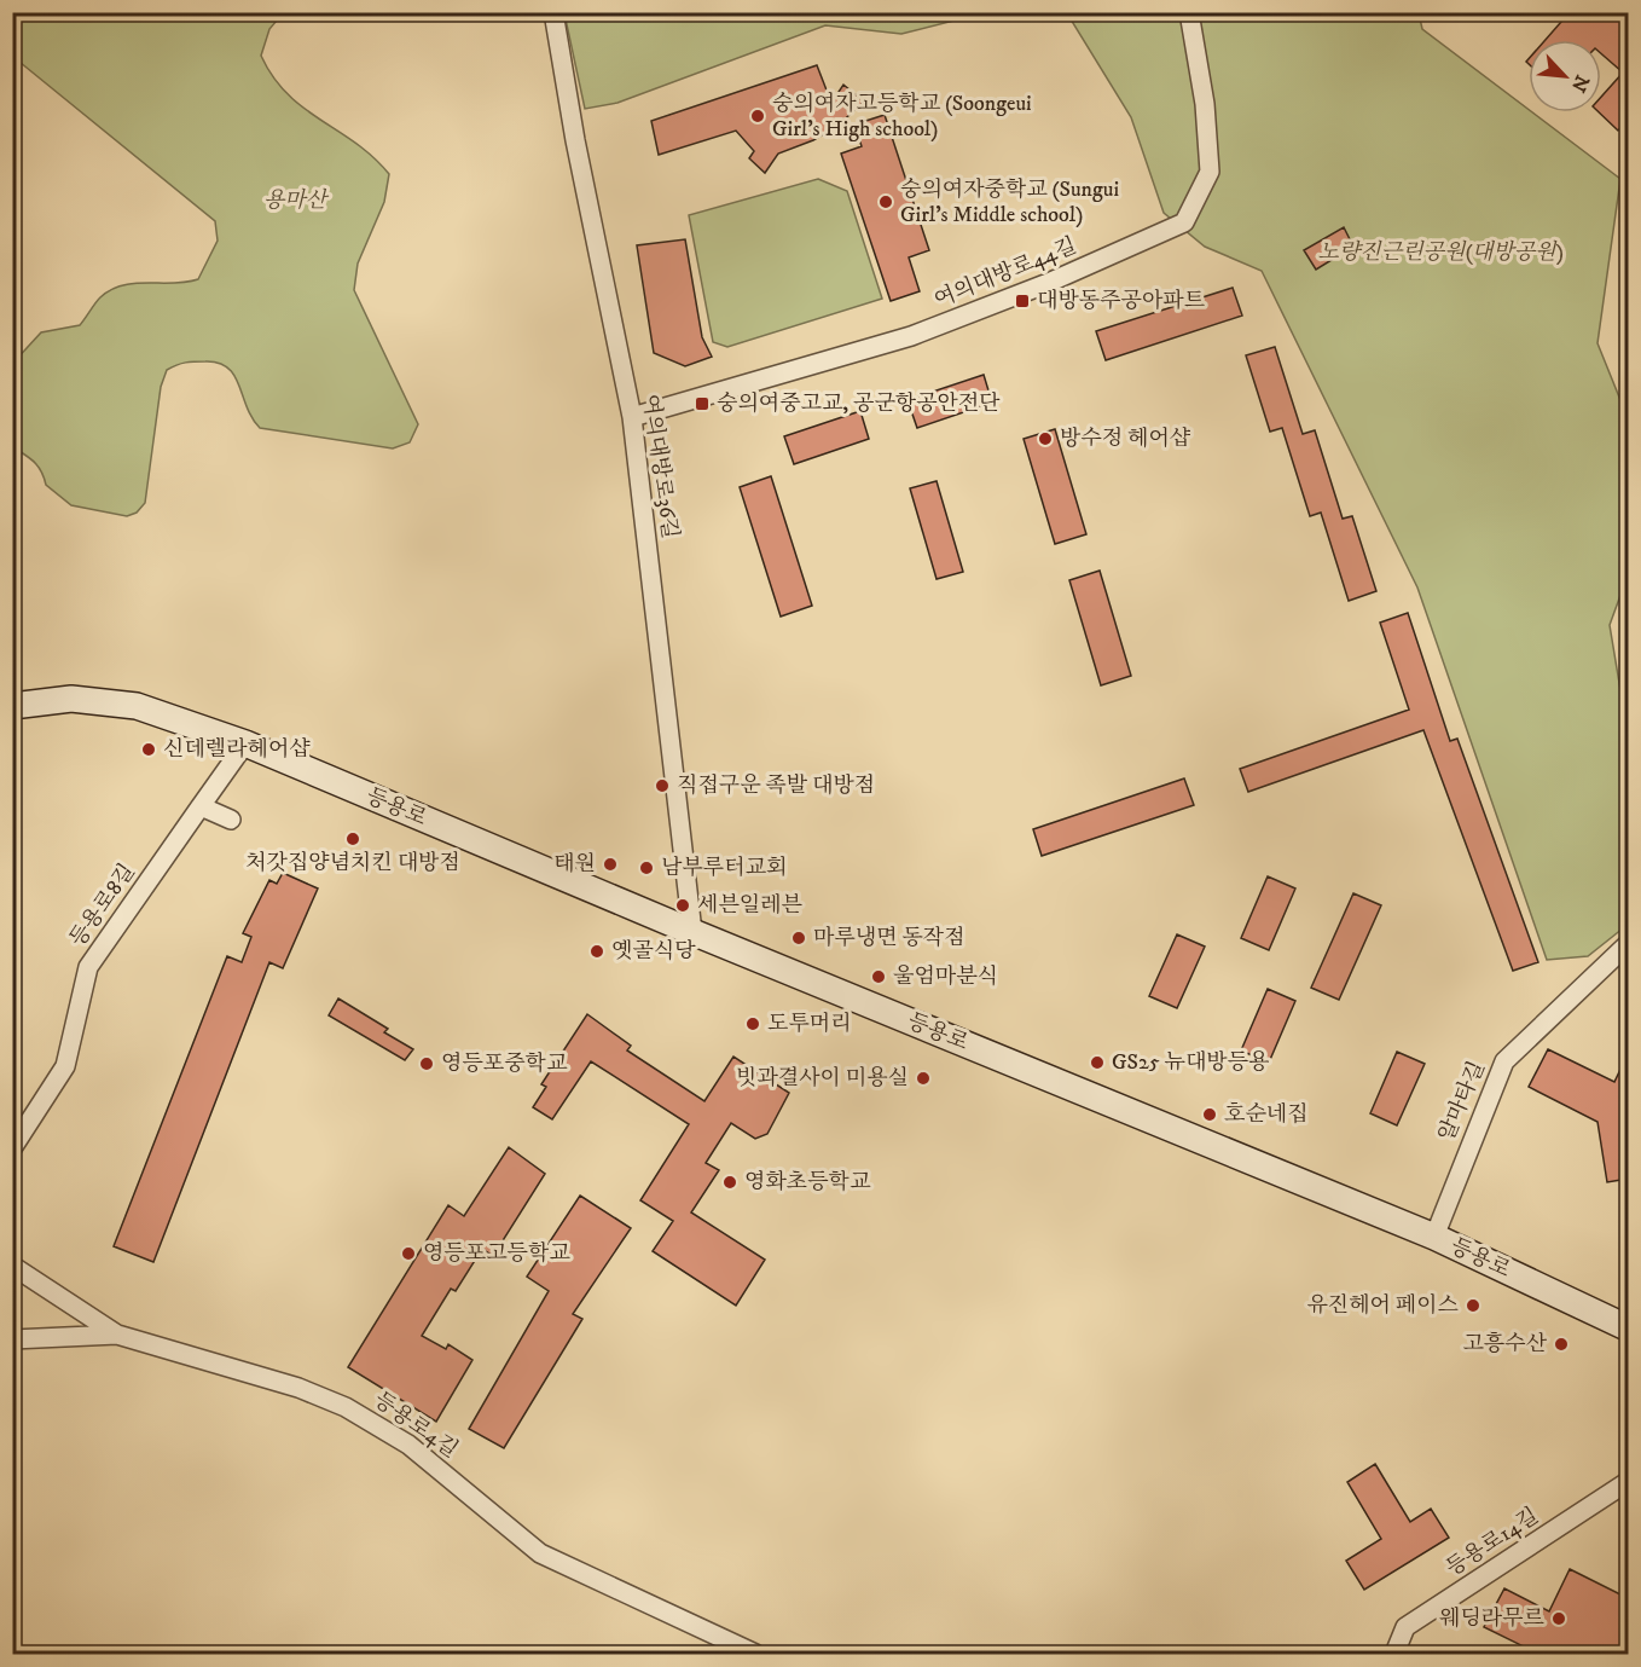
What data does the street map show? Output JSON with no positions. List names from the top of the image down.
{
  "streets": {
    "street": [
      "여의대방로44길",
      "여의대방로36길",
      "등용로",
      "등용로8길",
      "알마타길",
      "등용로4길",
      "등용로14길"
    ]
  },
  "crossings": [
    ["여의대방로44길", "여의대방로36길"],
    ["여의대방로36길", "등용로"],
    ["등용로", "알마타길"]
  ],
  "parks": ["용마산", "노량진근린공원(대방공원)"],
  "places": {
    "other": [
      "숭의여자고등학교 (Soongeui Girl's High school)",
      "숭의여자중학교 (Sungui Girl's Middle school)",
      "방수정 헤어샵",
      "신데렐라헤어샵",
      "직접구운 족발 대방점",
      "처갓집양념치킨 대방점",
      "태원",
      "남부루터교회",
      "세븐일레븐",
      "마루냉면 동작점",
      "옛골식당",
      "울엄마분식",
      "도투머리",
      "GS25 뉴대방등용",
      "영등포중학교",
      "빗과결사이 미용실",
      "호순네집",
      "영화초등학교",
      "영등포고등학교",
      "유진헤어 페이스",
      "고흥수산",
      "웨딩라무르"
    ],
    "transit": ["대방동주공아파트", "숭의여중고교, 공군항공안전단"]
  },
  "north": "bottom right"
}
